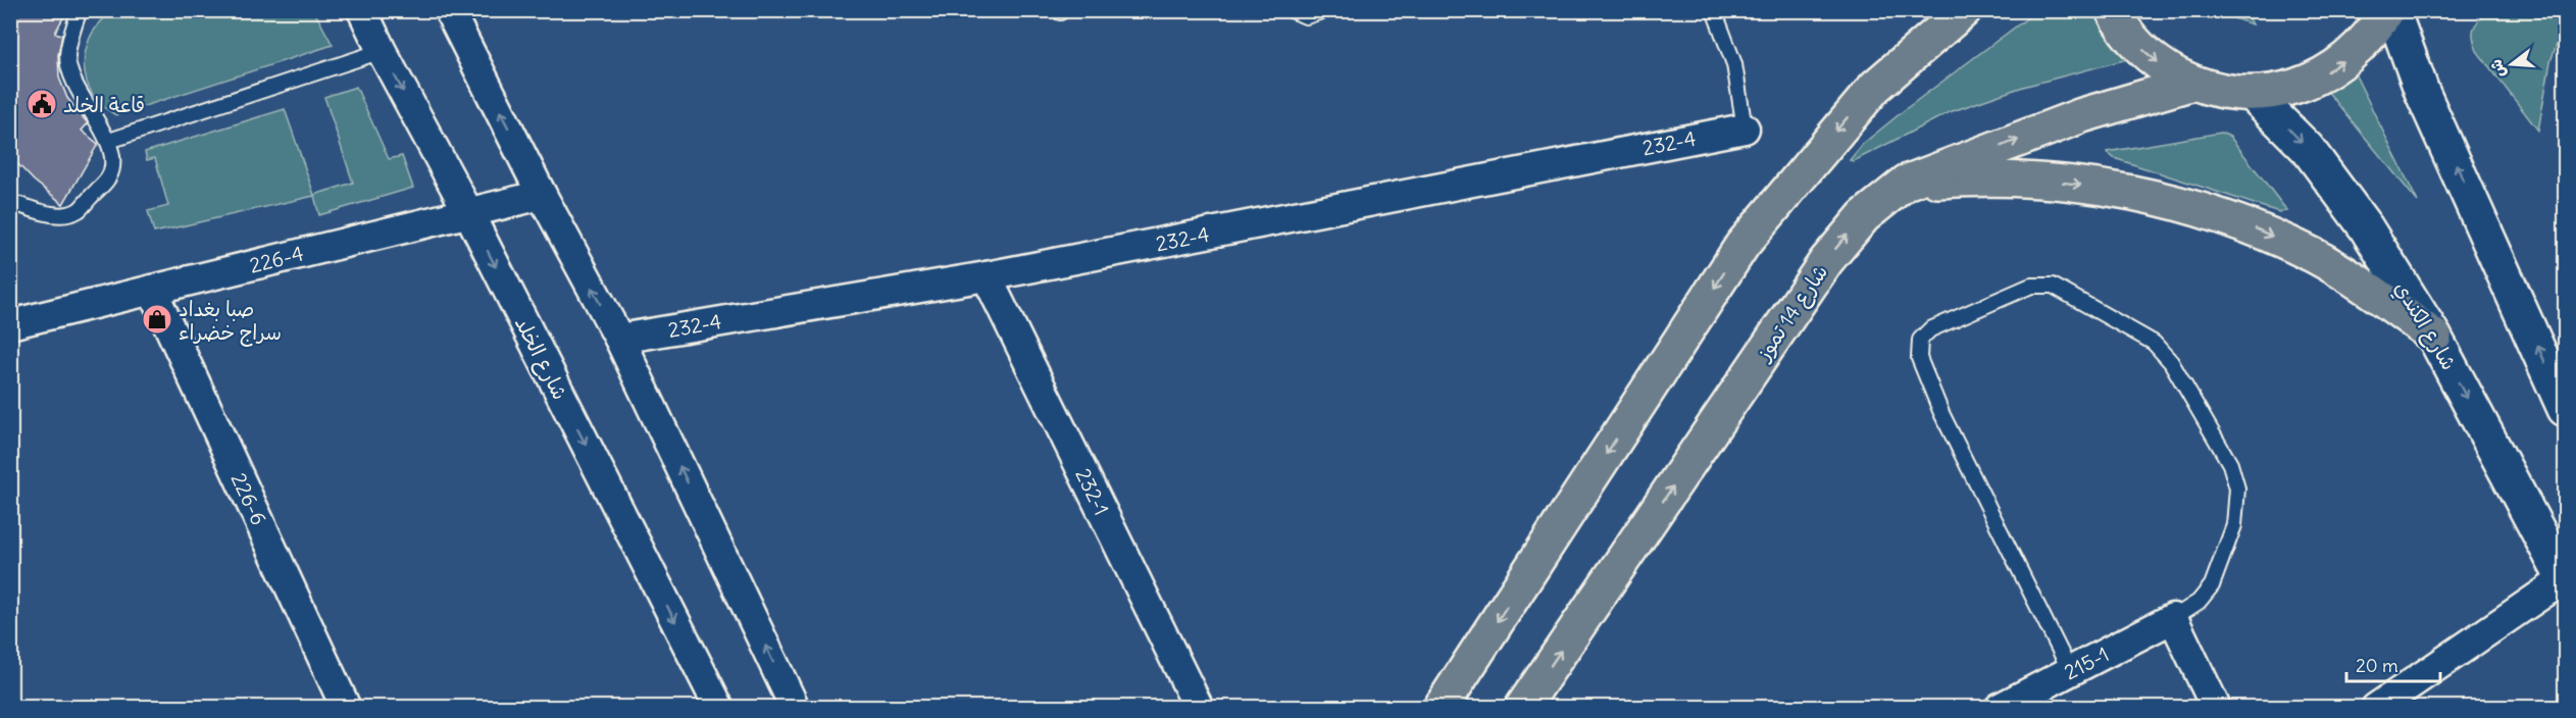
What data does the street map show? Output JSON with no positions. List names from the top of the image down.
{
  "streets": {
    "main road": ["شارع 14 تموز"],
    "street": [
      "232-4",
      "226-4",
      "شارع الكندي",
      "شارع الخلد",
      "232-1",
      "226-6",
      "215-1"
    ]
  },
  "crossings": [
    ["232-4", "232-1"],
    ["226-4", "شارع الخلد"],
    ["226-4", "226-6"]
  ],
  "places": {
    "public building": ["قاعة الخلد"],
    "shop": ["صبا بغداد سراج خضراء"]
  },
  "scale_bar": "20 m",
  "north": "left"
}
